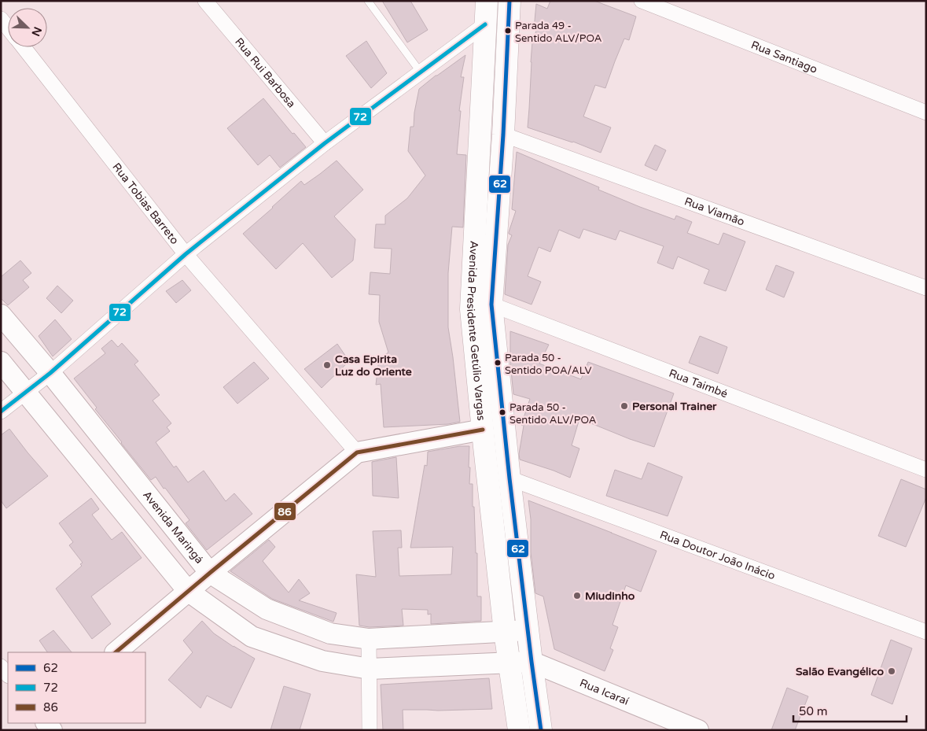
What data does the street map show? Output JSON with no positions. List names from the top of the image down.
{
  "streets": {
    "main road": ["Avenida Presidente Getúlio Vargas", "Avenida Maringá", "Rua Icaraí"],
    "street": [
      "Rua Santiago",
      "Rua Rui Barbosa",
      "Rua Tobias Barreto",
      "Rua Viamão",
      "Rua Taimbé",
      "Rua Doutor João Inácio"
    ]
  },
  "crossings": [
    ["Rua Viamão", "Avenida Presidente Getúlio Vargas"],
    ["Avenida Presidente Getúlio Vargas", "Rua Taimbé"],
    ["Avenida Presidente Getúlio Vargas", "Avenida Maringá"],
    ["Avenida Presidente Getúlio Vargas", "Rua Doutor João Inácio"],
    ["Avenida Presidente Getúlio Vargas", "Rua Icaraí"]
  ],
  "places": [
    "Parada 49 - Sentido ALV/POA",
    "Parada 50 - Sentido POA/ALV",
    "Casa Epirita Luz do Oriente",
    "Personal Trainer",
    "Parada 50 - Sentido ALV/POA",
    "Miudinho",
    "Salão Evangélico"
  ],
  "lines": ["transit line 62", "transit line 72", "transit line 86"],
  "legend": ["62", "72", "86"],
  "scale_bar": "50 m",
  "north": "bottom right"
}
